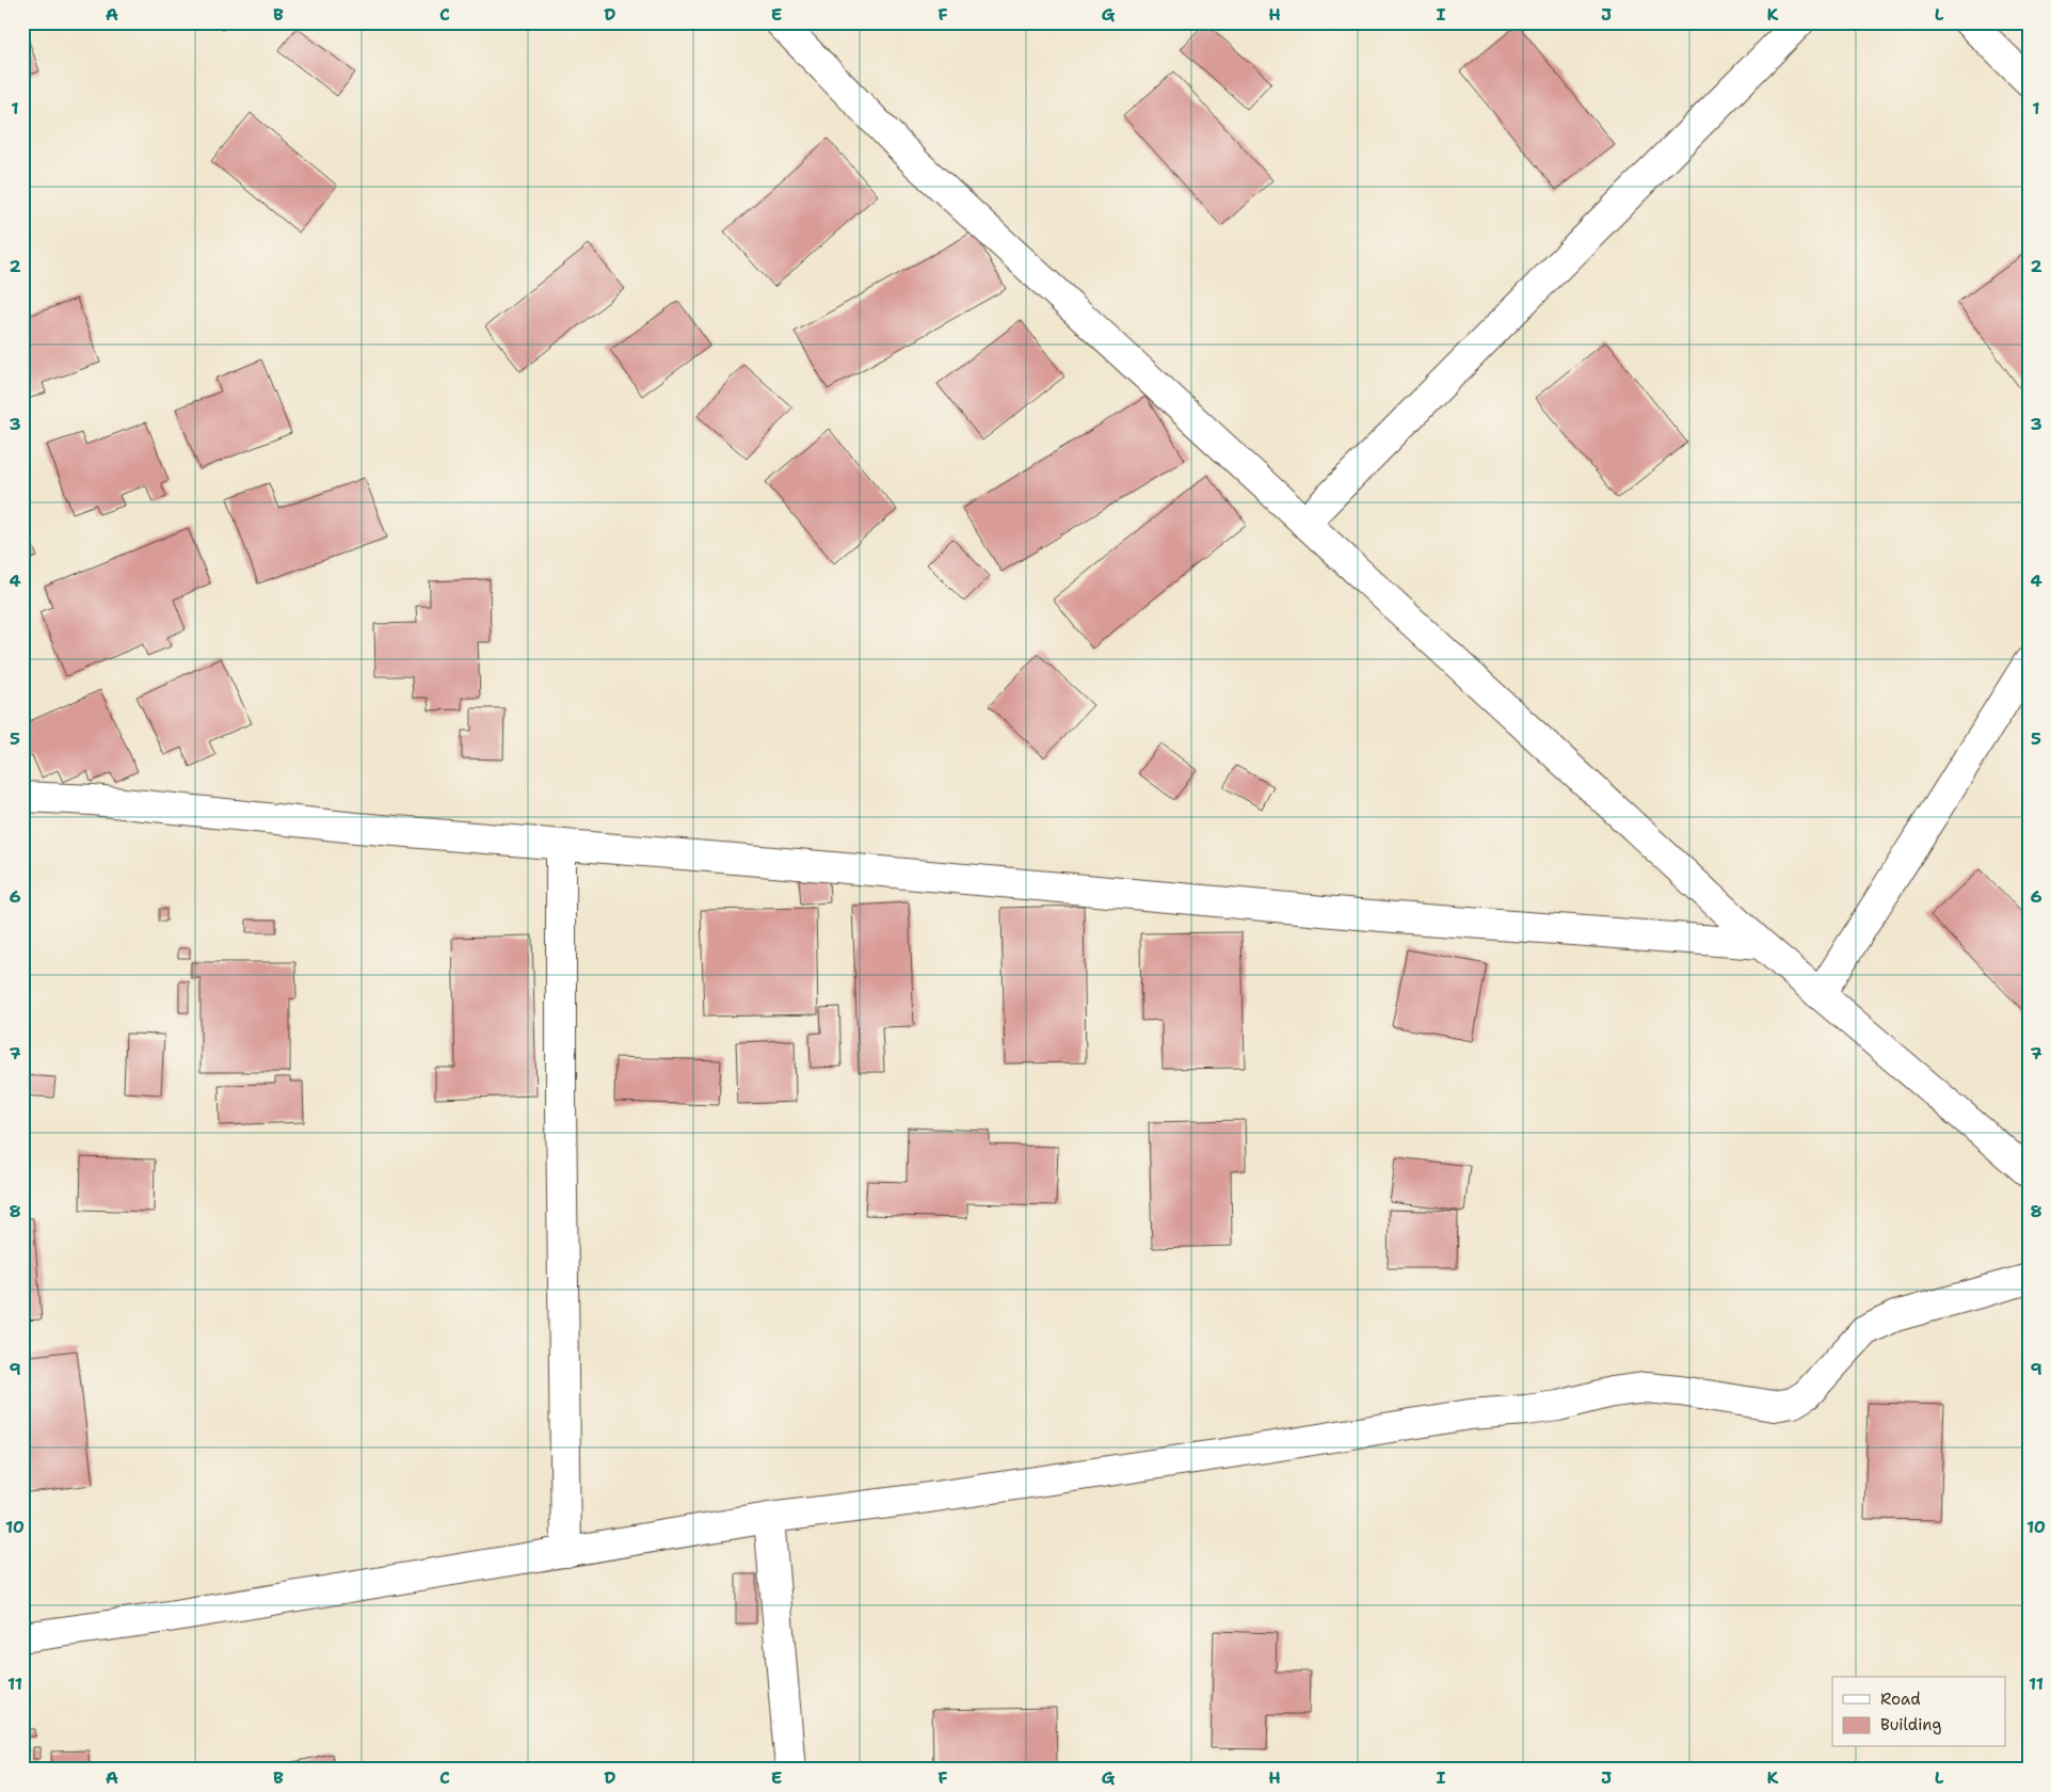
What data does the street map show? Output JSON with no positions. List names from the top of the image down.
{
  "legend": ["Road", "Building"],
  "grid": {
    "columns": [
      "A",
      "B",
      "C",
      "D",
      "E",
      "F",
      "G",
      "H",
      "I",
      "J",
      "K",
      "L"
    ],
    "rows": [
      "1",
      "2",
      "3",
      "4",
      "5",
      "6",
      "7",
      "8",
      "9",
      "10",
      "11"
    ]
  }
}
